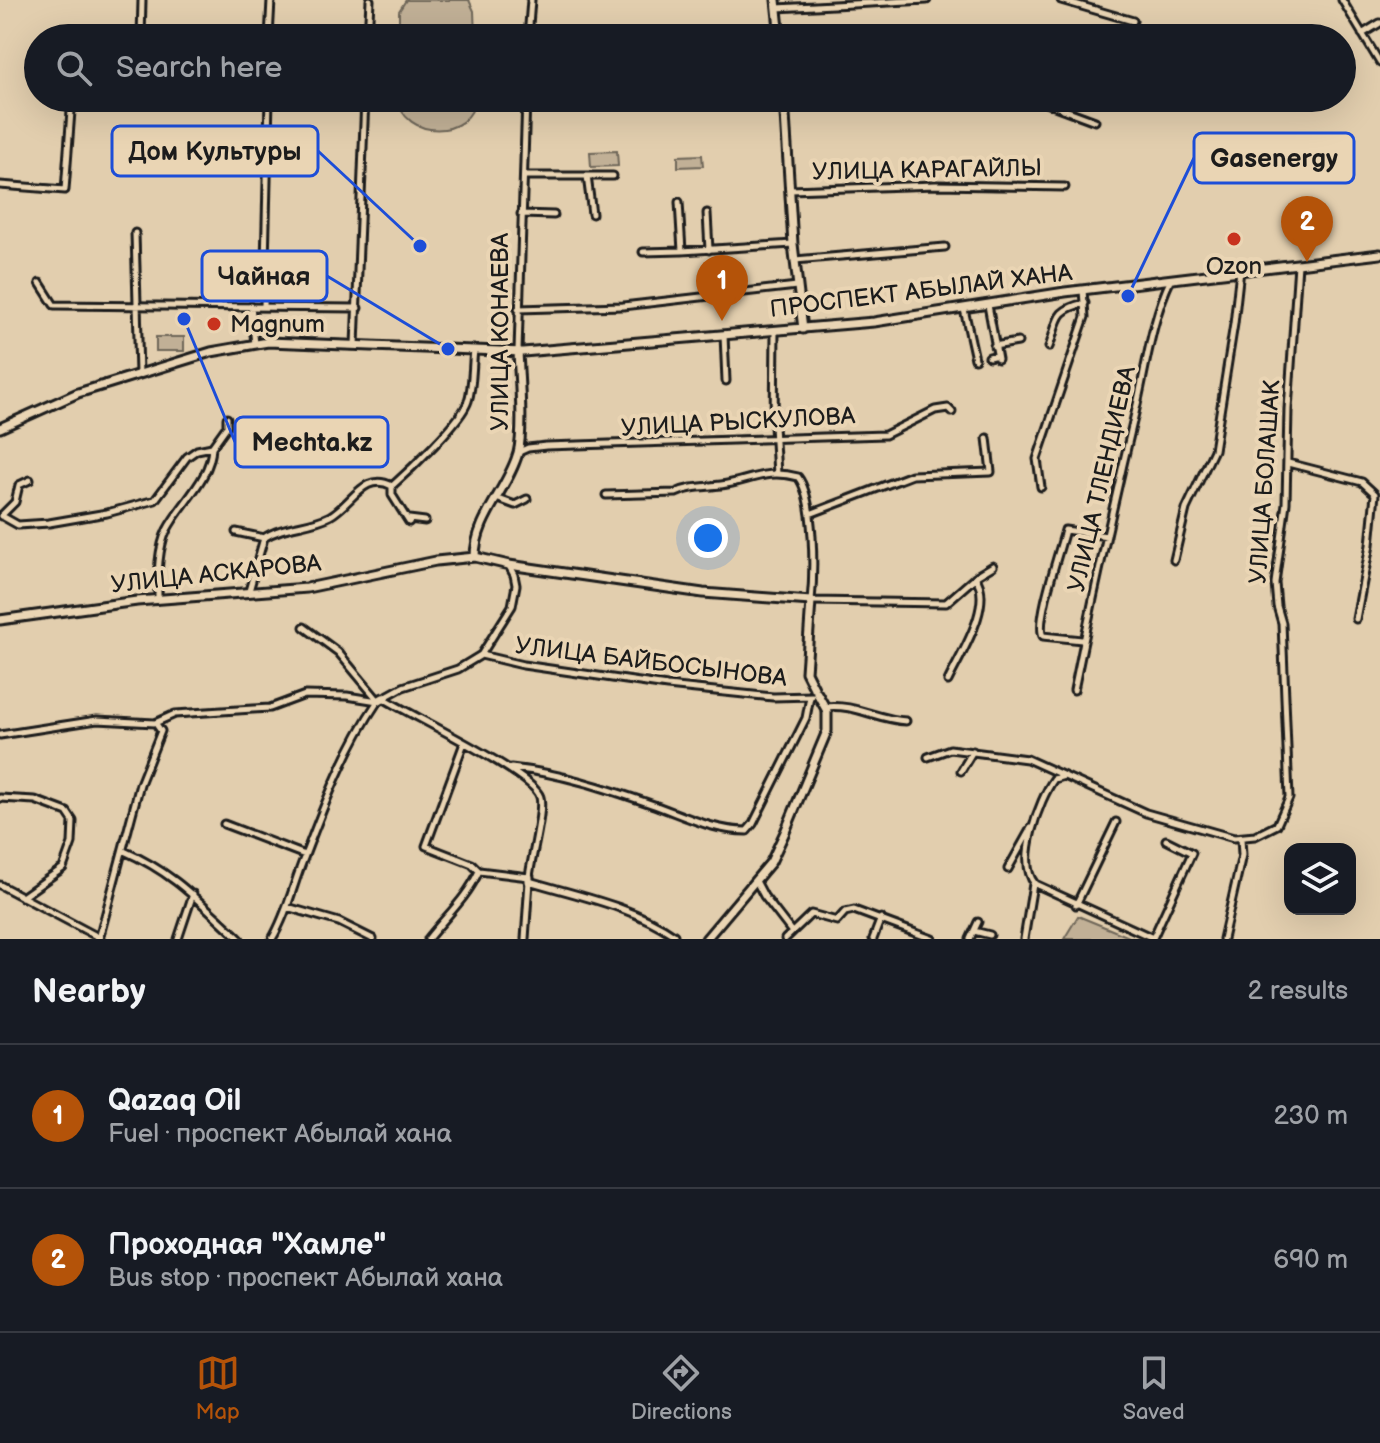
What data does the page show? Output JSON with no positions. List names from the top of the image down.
{
  "streets": {
    "street": [
      "УЛИЦА КАРАГАЙЛЫ",
      "ПРОСПЕКТ АБЫЛАЙ ХАНА",
      "УЛИЦА КОНАЕВА",
      "УЛИЦА РЫСКУЛОВА",
      "УЛИЦА ТЛЕНДИЕВА",
      "УЛИЦА БОЛАШАК",
      "УЛИЦА АСКАРОВА",
      "УЛИЦА БАЙБОСЫНОВА"
    ]
  },
  "crossings": [
    ["ПРОСПЕКТ АБЫЛАЙ ХАНА", "УЛИЦА КОНАЕВА"],
    ["ПРОСПЕКТ АБЫЛАЙ ХАНА", "УЛИЦА ТЛЕНДИЕВА"],
    ["ПРОСПЕКТ АБЫЛАЙ ХАНА", "УЛИЦА БОЛАШАК"],
    ["УЛИЦА КОНАЕВА", "УЛИЦА РЫСКУЛОВА"],
    ["УЛИЦА КОНАЕВА", "УЛИЦА АСКАРОВА"]
  ],
  "places": [
    "Ozon",
    "Дом Культуры",
    "Gasenergy",
    "Mechta.kz",
    "Magnum",
    "Чайная"
  ],
  "page": {
    "search": "Search here",
    "pins": ["2", "1"],
    "heading": ["Nearby", "2 results"],
    "list": [
      {
        "mark": "1",
        "name": "Qazaq Oil",
        "note": "Fuel · проспект Абылай хана",
        "value": "230 m"
      },
      {
        "mark": "2",
        "name": "Проходная \"Хамле\"",
        "note": "Bus stop · проспект Абылай хана",
        "value": "690 m"
      }
    ],
    "nav": ["Map", "Directions", "Saved"]
  }
}
